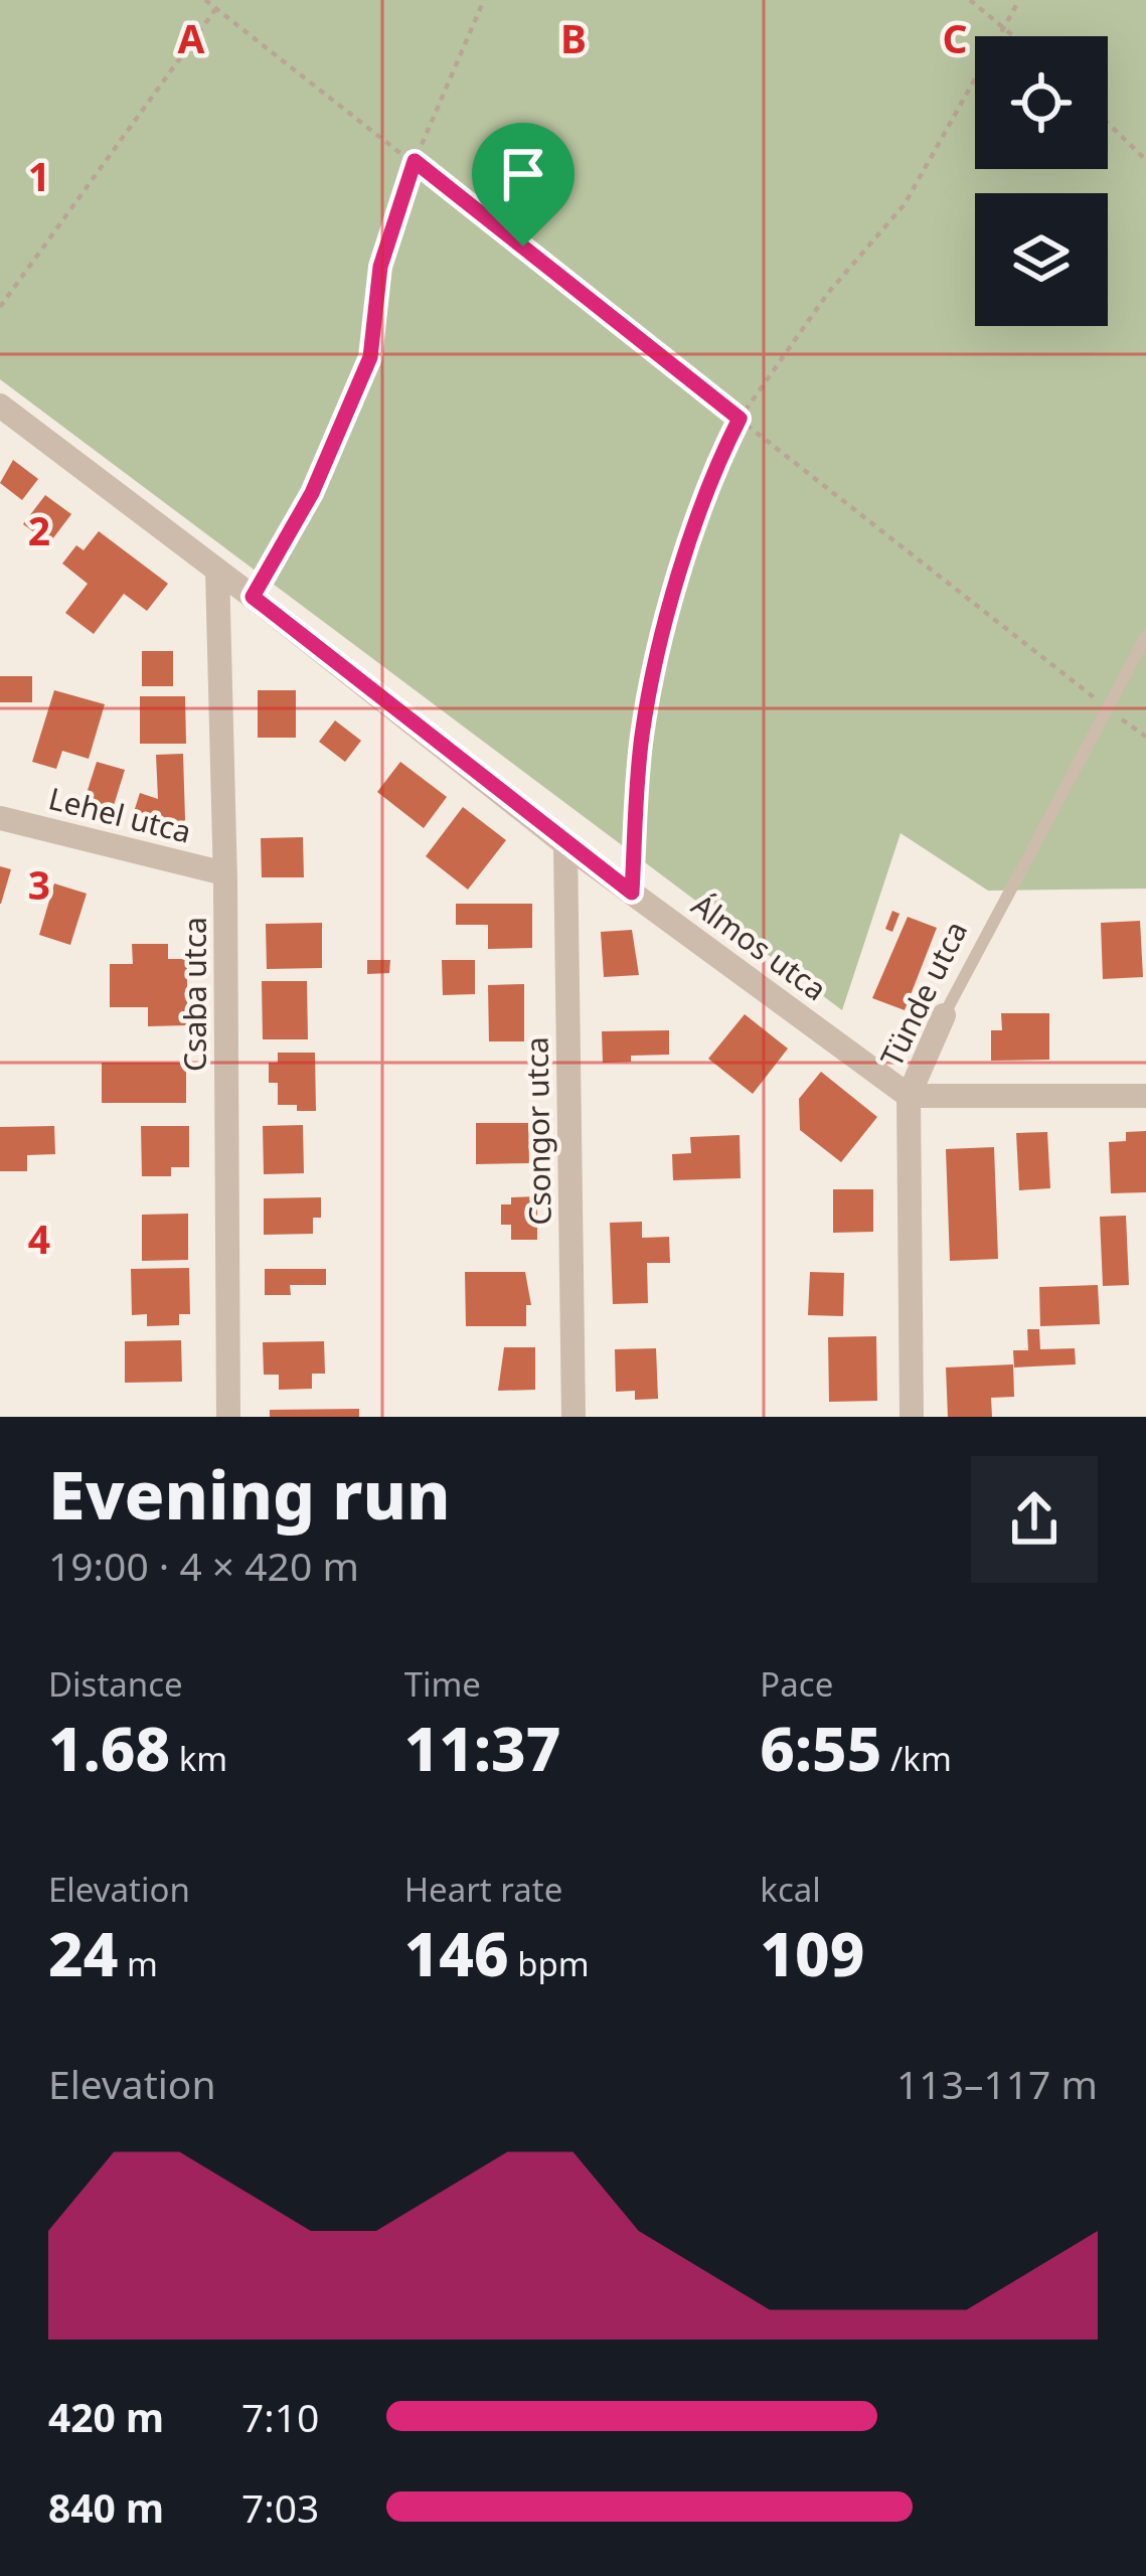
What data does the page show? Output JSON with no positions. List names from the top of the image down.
{
  "streets": {
    "street": [
      "Lehel utca",
      "Álmos utca",
      "Csaba utca",
      "Tünde utca",
      "Csongor utca"
    ]
  },
  "crossings": [
    ["Lehel utca", "Csaba utca"],
    ["Álmos utca", "Csaba utca"],
    ["Álmos utca", "Tünde utca"],
    ["Álmos utca", "Csongor utca"]
  ],
  "page": {
    "heading": ["Evening run", "19:00 · 4 × 420 m"],
    "stats": [
      ["Distance", "1.68 km"],
      ["Time", "11:37"],
      ["Pace", "6:55 /km"],
      ["Elevation", "24 m"],
      ["Heart rate", "146 bpm"],
      ["kcal", "109"]
    ],
    "chart": ["Elevation", "113–117 m"],
    "list": [
      {
        "name": "420 m",
        "note": "7:10"
      },
      {
        "name": "840 m",
        "note": "7:03"
      }
    ]
  },
  "grid": {
    "columns": ["A", "B", "C"],
    "rows": [
      "1",
      "2",
      "3",
      "4"
    ]
  }
}
